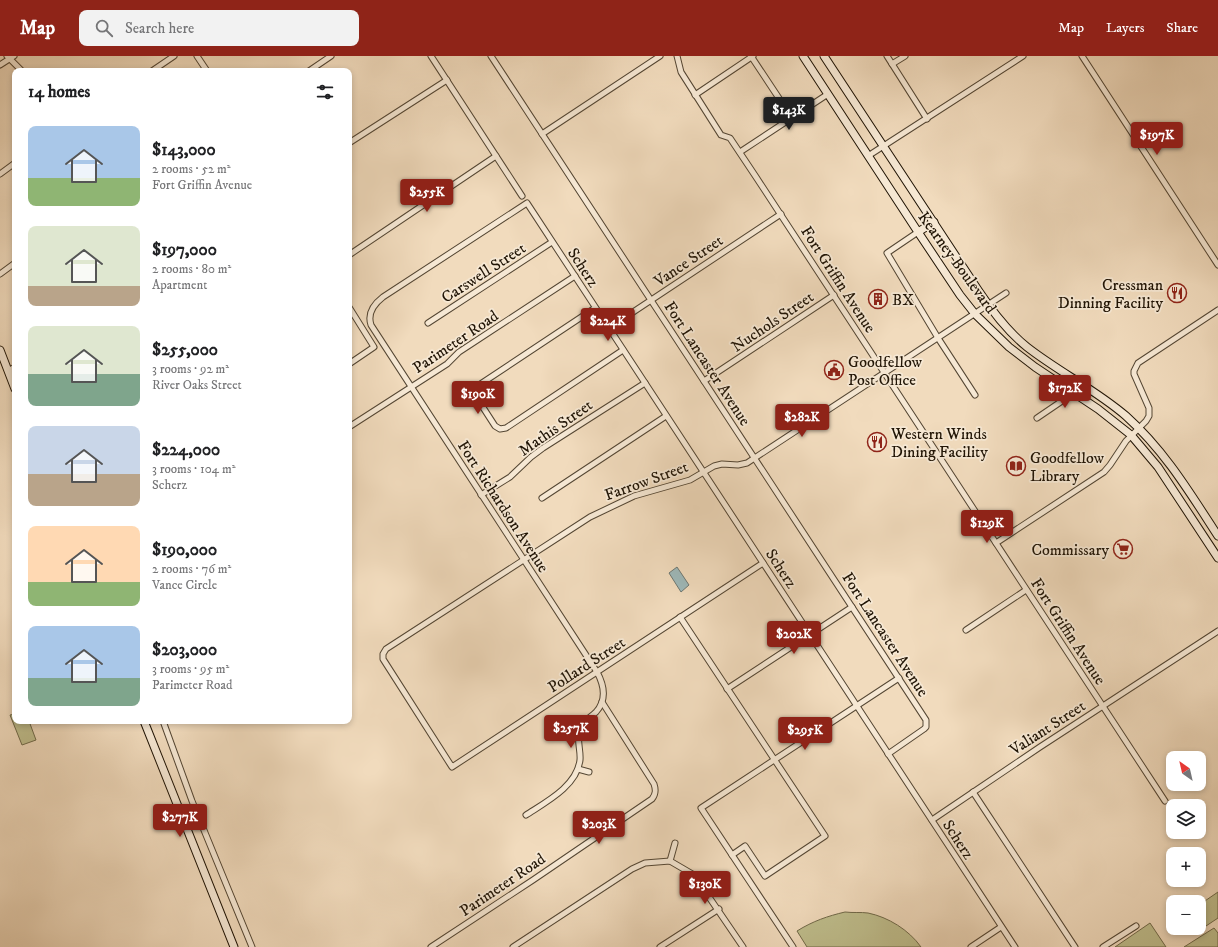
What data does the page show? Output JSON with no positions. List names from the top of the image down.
{
  "streets": {
    "street": [
      "Vance Street",
      "Kearney Boulevard",
      "Scherz",
      "Carswell Street",
      "Fort Griffin Avenue",
      "Nuchols Street",
      "Parimeter Road",
      "Fort Lancaster Avenue",
      "Mathis Street",
      "Farrow Street",
      "Fort Richardson Avenue",
      "Pollard Street",
      "Valiant Street"
    ]
  },
  "crossings": [
    ["Vance Street", "Scherz"],
    ["Vance Street", "Fort Griffin Avenue"],
    ["Vance Street", "Fort Lancaster Avenue"],
    ["Kearney Boulevard", "Farrow Street"],
    ["Scherz", "Carswell Street"],
    ["Scherz", "Parimeter Road"],
    ["Scherz", "Fort Lancaster Avenue"],
    ["Scherz", "Mathis Street"],
    ["Scherz", "Farrow Street"],
    ["Scherz", "Fort Richardson Avenue"],
    ["Scherz", "Pollard Street"],
    ["Scherz", "Valiant Street"],
    ["Fort Griffin Avenue", "Nuchols Street"],
    ["Fort Griffin Avenue", "Farrow Street"],
    ["Fort Griffin Avenue", "Valiant Street"],
    ["Nuchols Street", "Fort Lancaster Avenue"],
    ["Parimeter Road", "Fort Richardson Avenue"],
    ["Fort Lancaster Avenue", "Farrow Street"],
    ["Mathis Street", "Fort Richardson Avenue"],
    ["Farrow Street", "Fort Richardson Avenue"],
    ["Farrow Street", "Pollard Street"],
    ["Fort Richardson Avenue", "Pollard Street"]
  ],
  "places": {
    "restaurant": ["Cressman Dinning Facility", "Western Winds Dining Facility"],
    "building": ["BX"],
    "public building": ["Goodfellow Post Office"],
    "library": ["Goodfellow Library"],
    "supermarket": ["Commissary"]
  },
  "north": "top left",
  "page": {
    "header": "Map",
    "search": "Search here",
    "nav": ["Map", "Layers", "Share"],
    "heading": "14 homes",
    "price": [
      "$143K",
      "$197K",
      "$255K",
      "$224K",
      "$172K",
      "$190K",
      "$282K",
      "$129K",
      "$202K",
      "$257K",
      "$295K",
      "$277K",
      "$203K",
      "$130K"
    ],
    "list": [
      {
        "name": "$143,000",
        "note": "2 rooms · 52 m² · Fort Griffin Avenue"
      },
      {
        "name": "$197,000",
        "note": "2 rooms · 80 m² · Apartment"
      },
      {
        "name": "$255,000",
        "note": "3 rooms · 92 m² · River Oaks Street"
      },
      {
        "name": "$224,000",
        "note": "3 rooms · 104 m² · Scherz"
      },
      {
        "name": "$190,000",
        "note": "2 rooms · 76 m² · Vance Circle"
      },
      {
        "name": "$203,000",
        "note": "3 rooms · 95 m² · Parimeter Road"
      }
    ],
    "map_buttons": ["+", "−"]
  }
}
